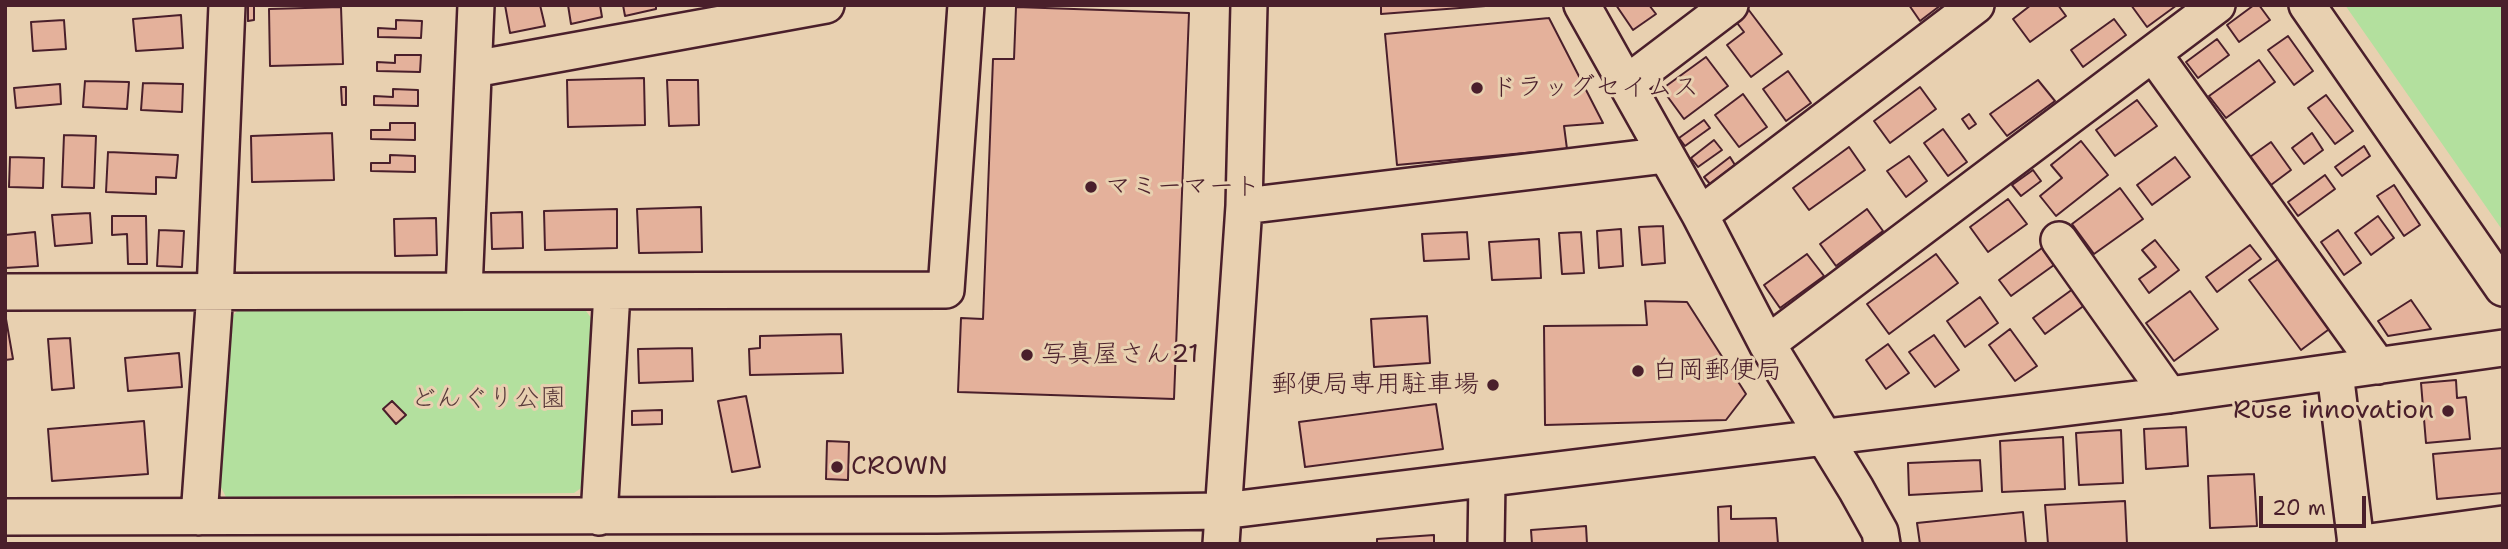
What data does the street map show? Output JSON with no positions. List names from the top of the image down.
{
  "parks": ["どんぐり公園"],
  "places": [
    "ドラッグセイムス",
    "マミーマート",
    "写真屋さん21",
    "白岡郵便局",
    "郵便局専用駐車場",
    "Ruse innovation",
    "CROWN"
  ],
  "scale_bar": "20 m"
}
